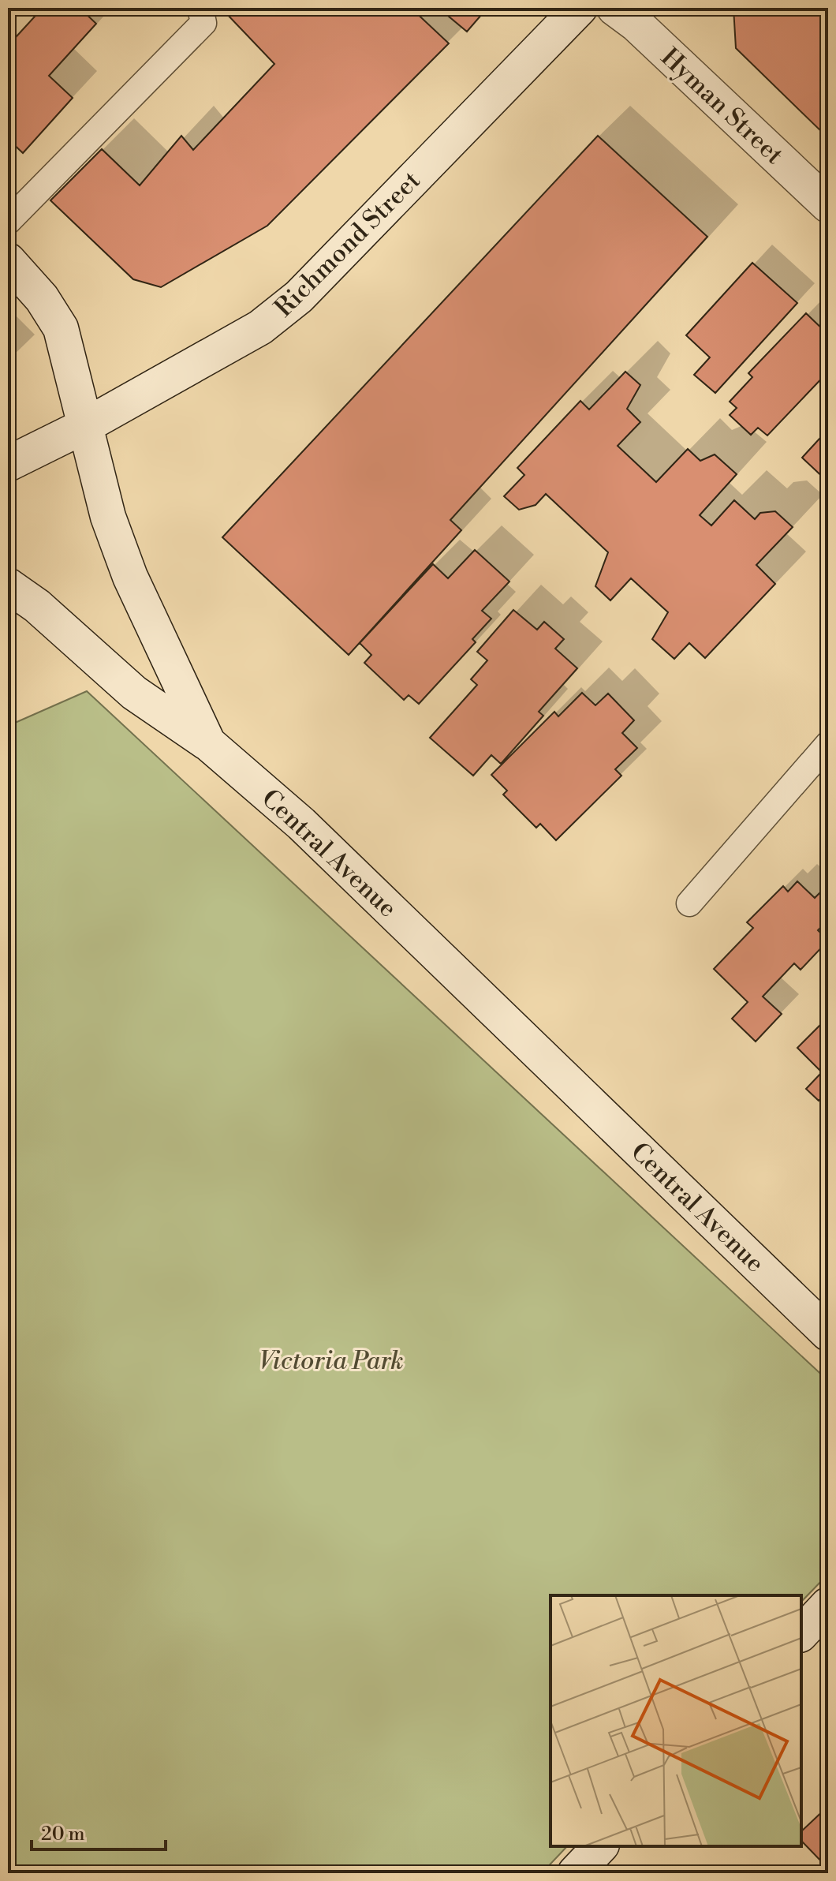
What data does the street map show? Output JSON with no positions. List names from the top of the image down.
{
  "streets": {
    "street": ["Hyman Street", "Richmond Street", "Central Avenue"]
  },
  "crossings": [
    ["Richmond Street", "Central Avenue"]
  ],
  "parks": ["Victoria Park"],
  "scale_bar": "20 m"
}
